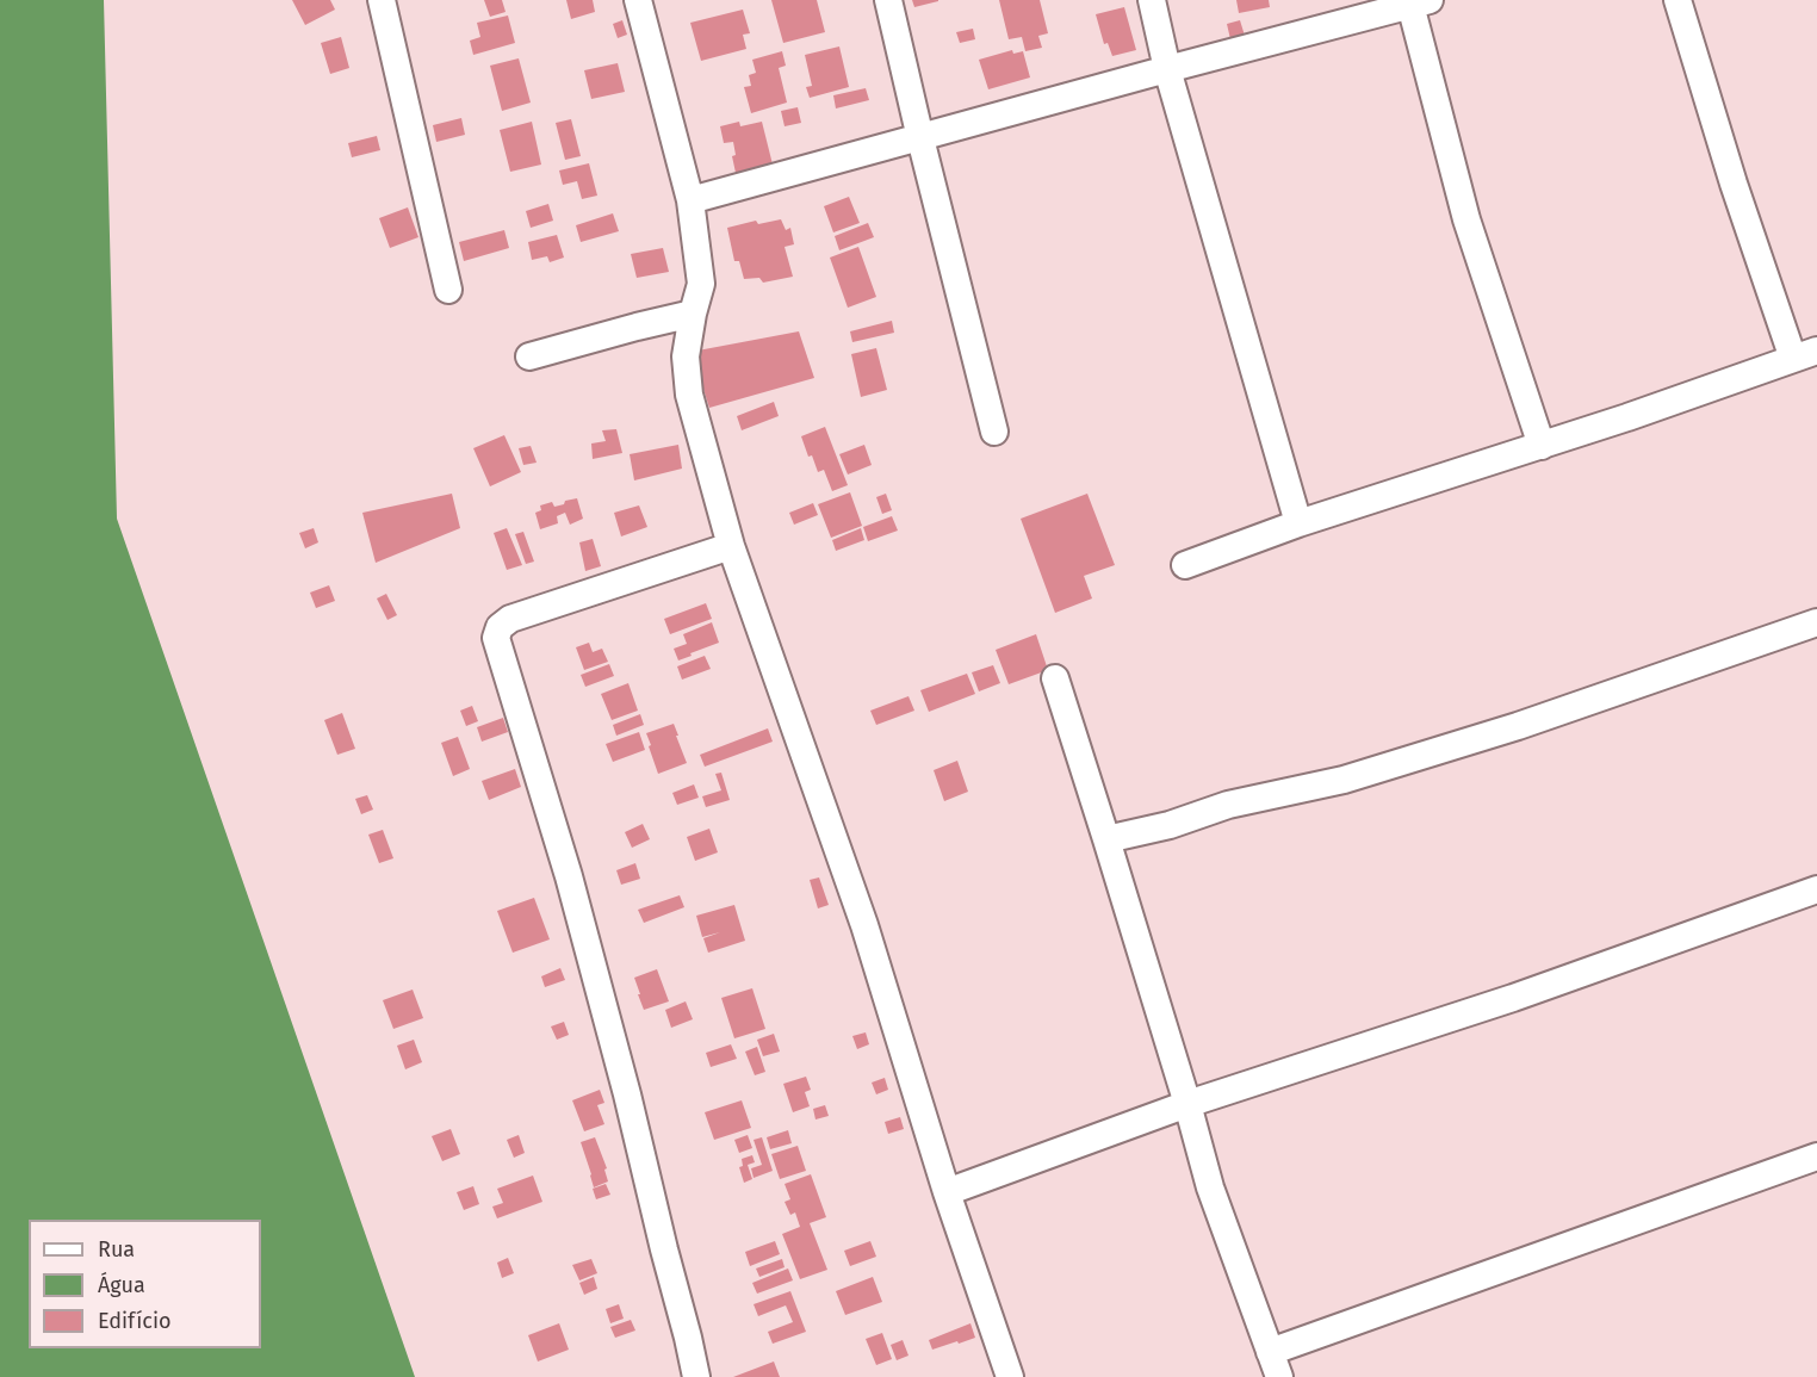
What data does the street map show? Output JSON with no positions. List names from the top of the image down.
{
  "legend": ["Rua", "Água", "Edifício"]
}
